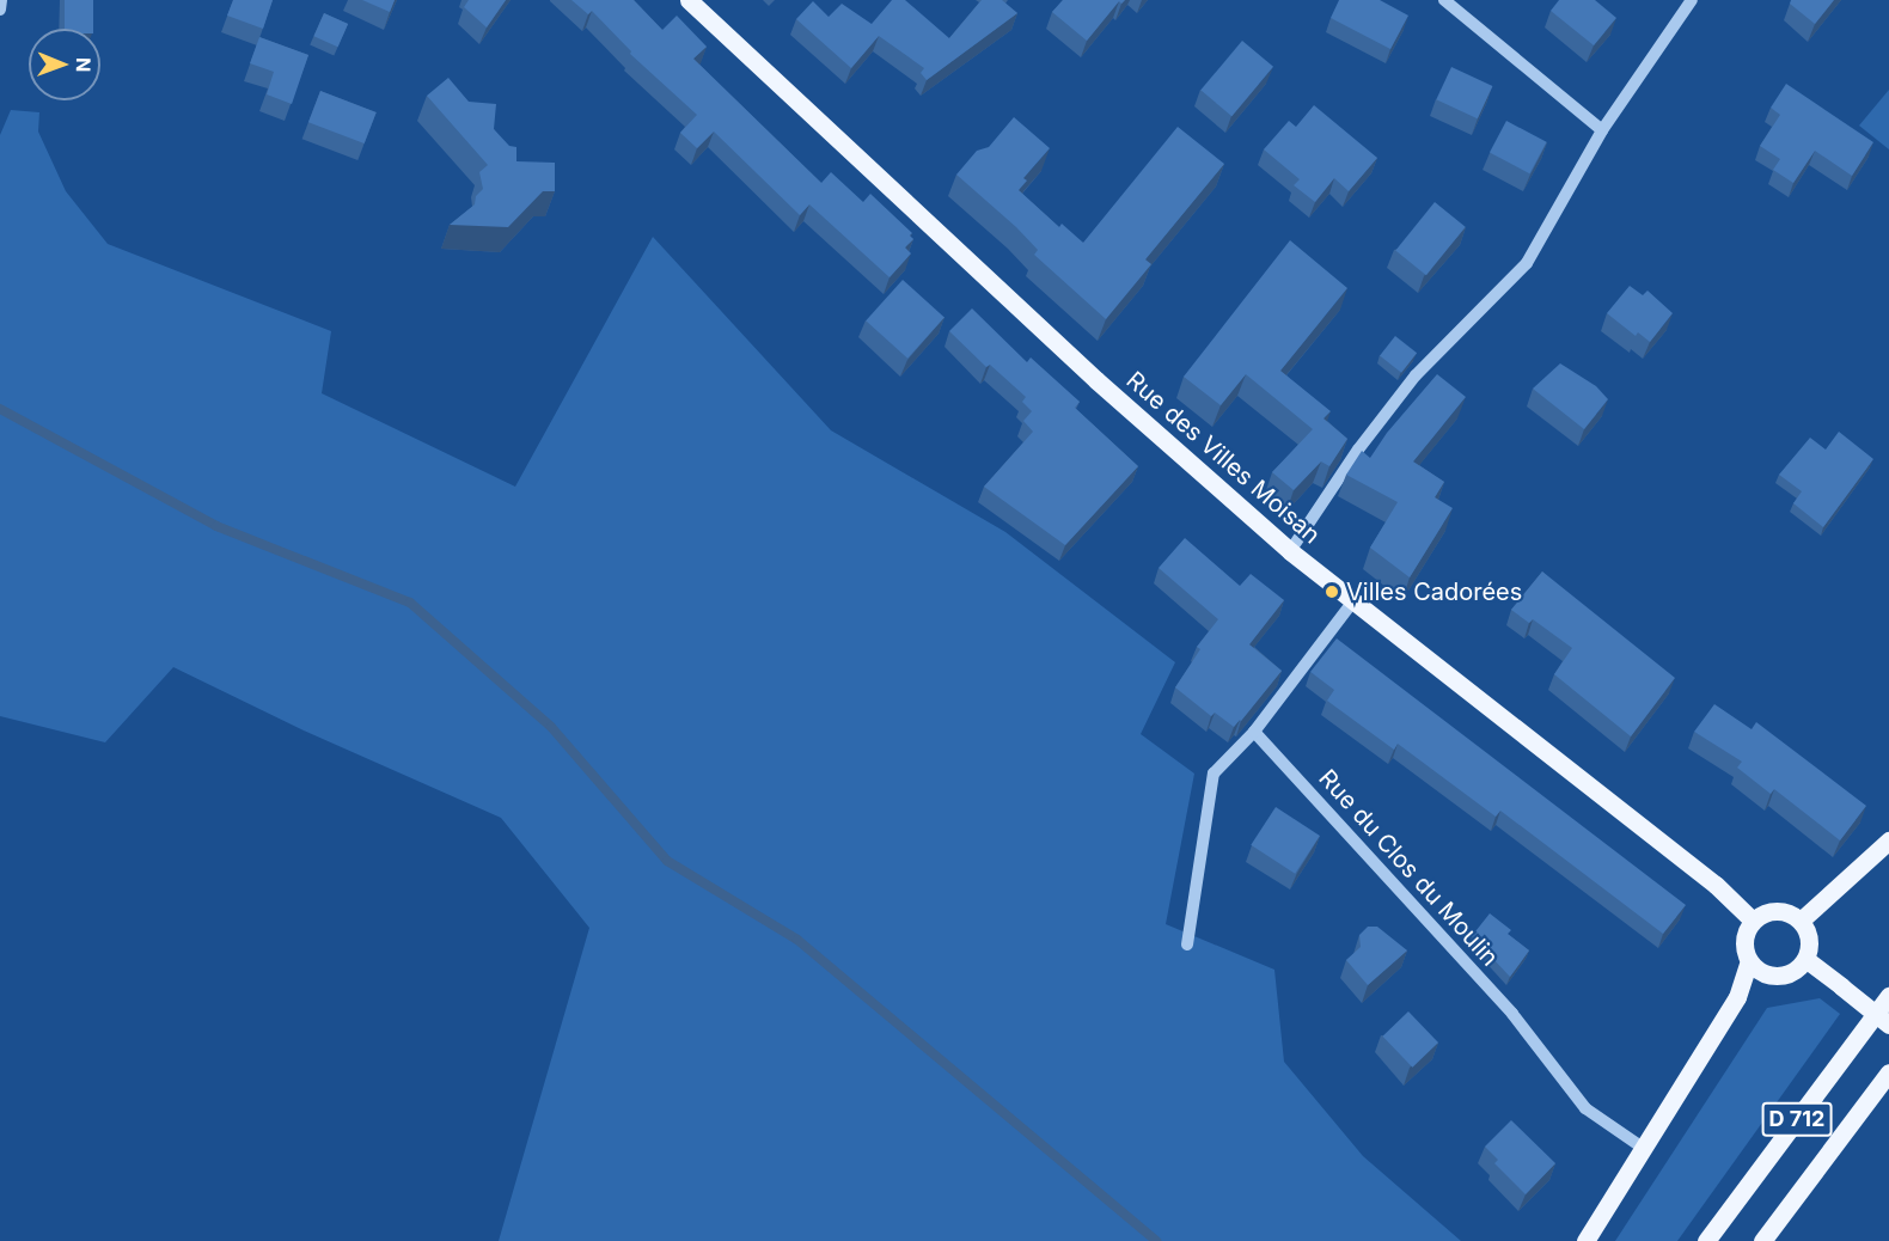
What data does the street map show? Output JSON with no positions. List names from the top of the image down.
{
  "streets": {
    "main road": ["Rue des Villes Moisan", "D 712"],
    "street": ["Rue du Clos du Moulin"]
  },
  "places": ["Villes Cadorées"],
  "north": "right"
}
